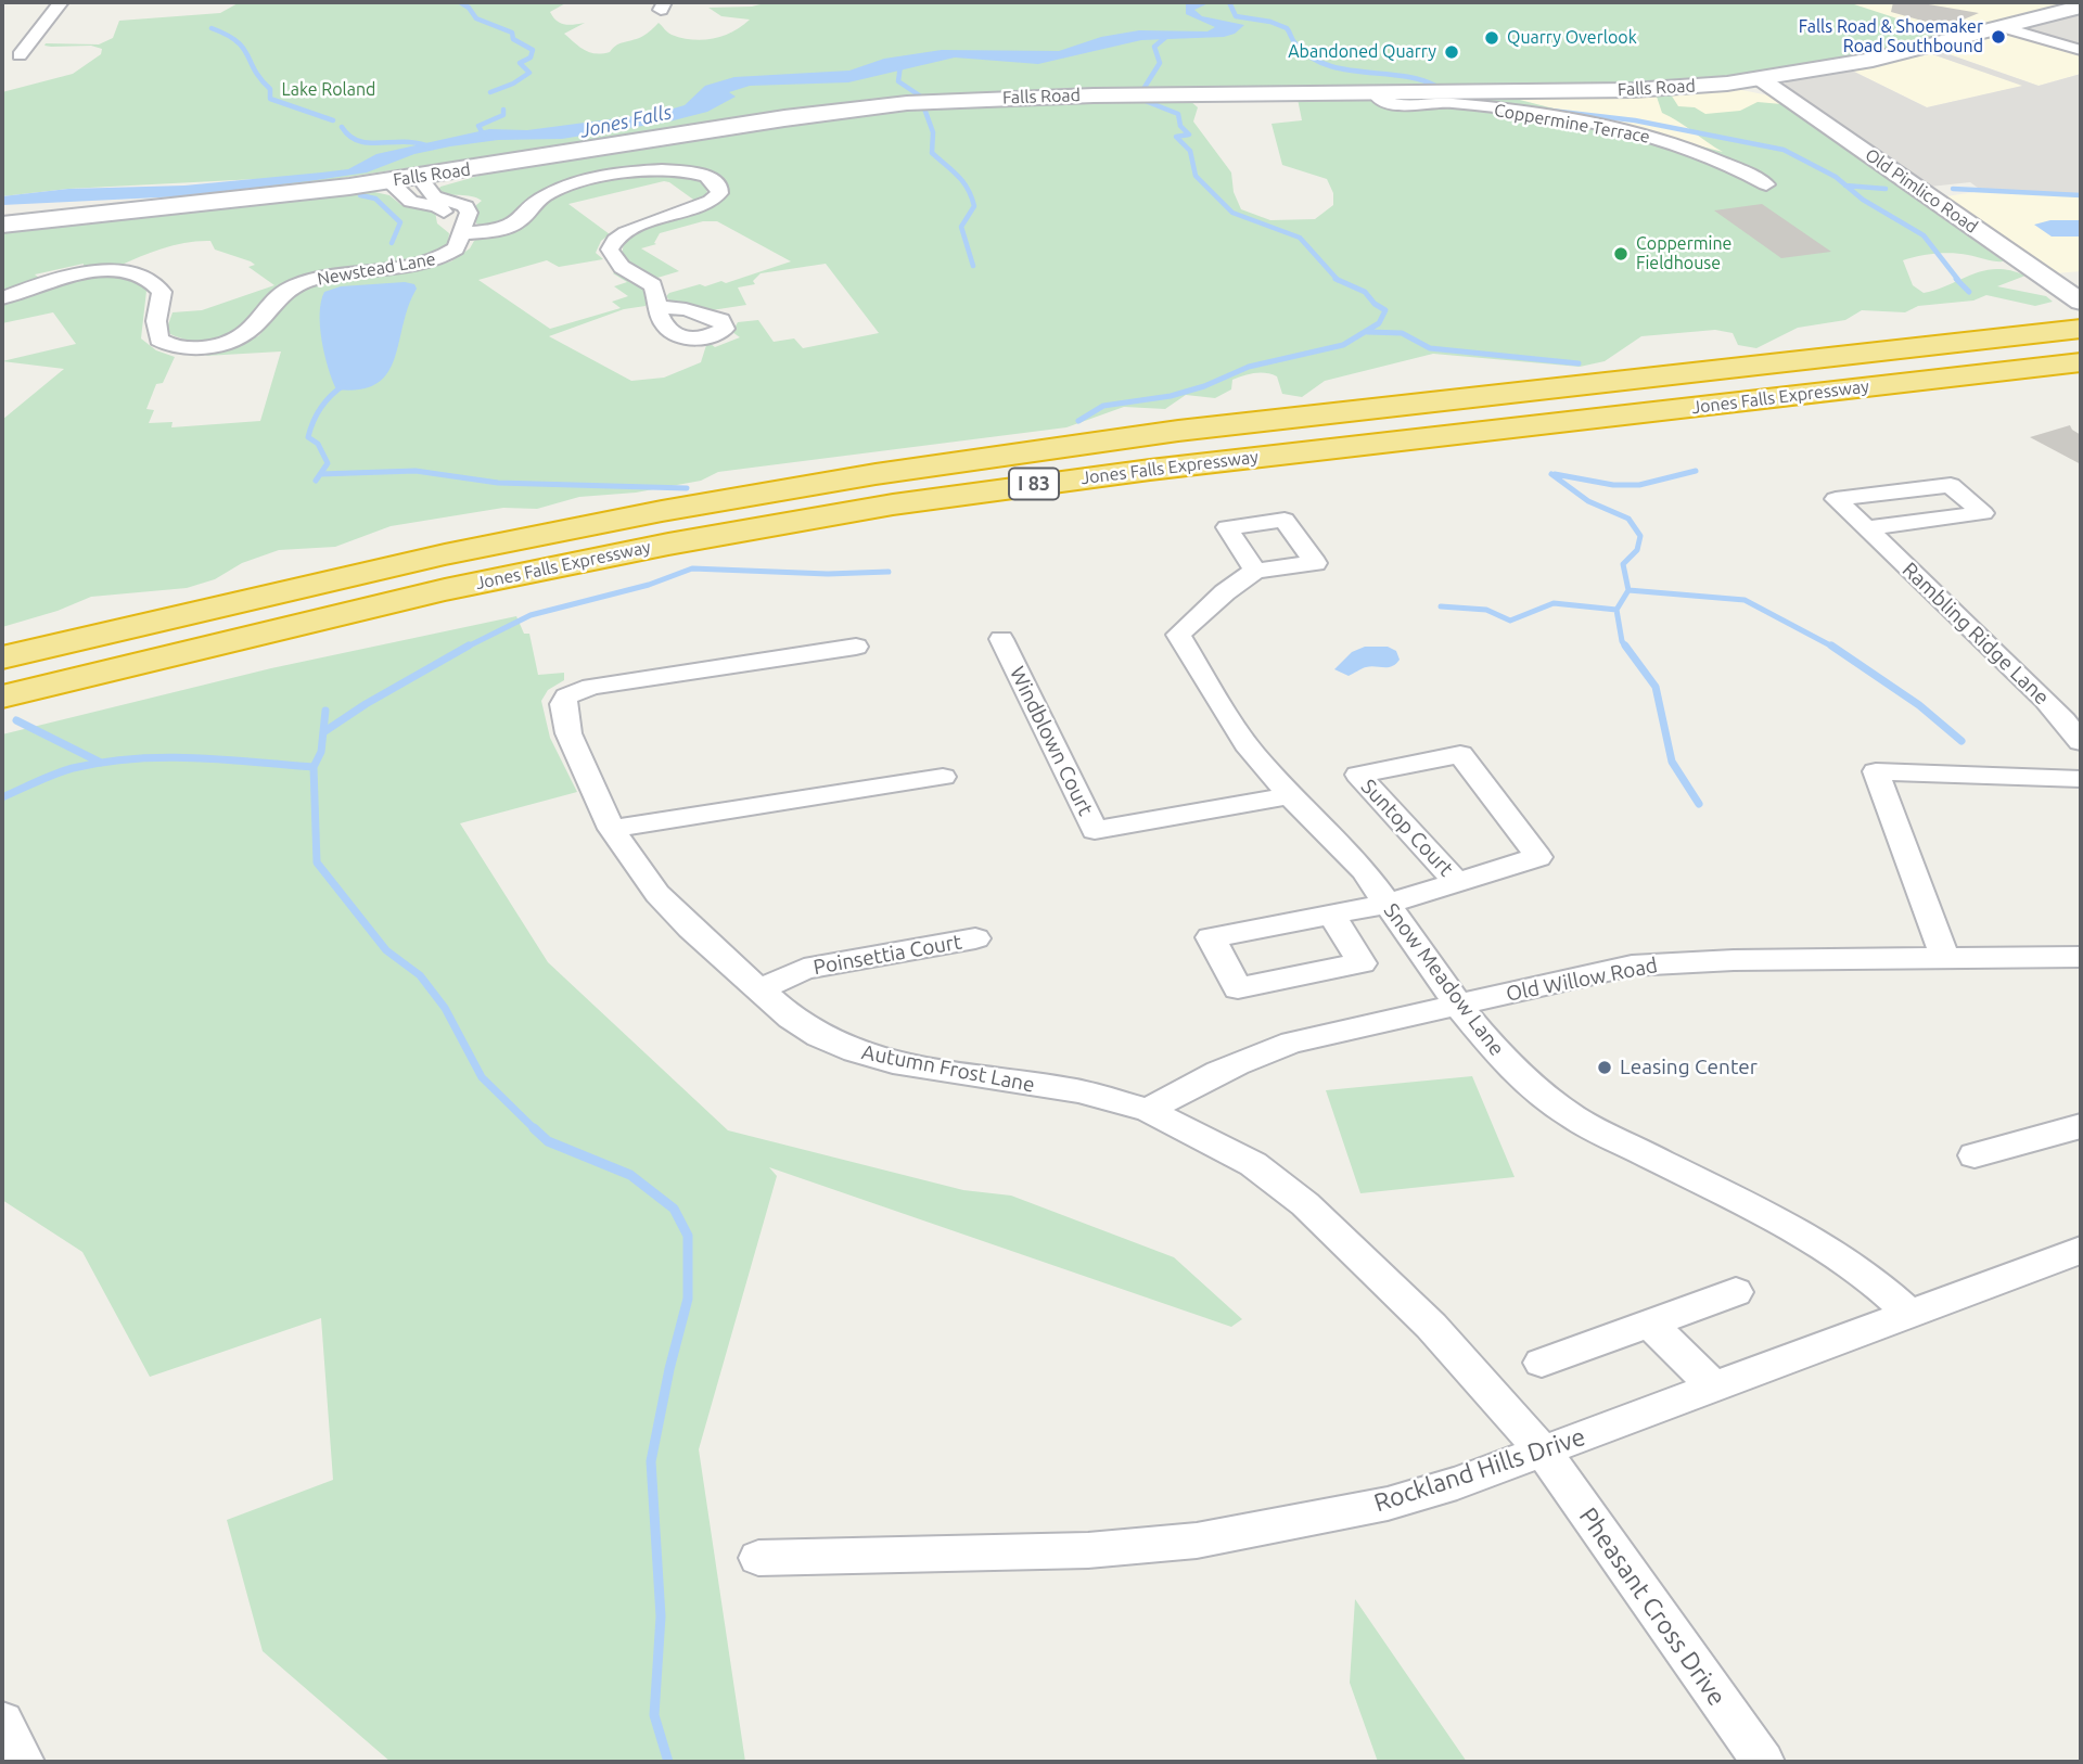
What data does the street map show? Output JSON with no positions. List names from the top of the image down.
{
  "streets": {
    "highway": ["Jones Falls Expressway", "I 83"],
    "main road": ["Falls Road"],
    "street": [
      "Coppermine Terrace",
      "Old Pimlico Road",
      "Newstead Lane",
      "Rambling Ridge Lane",
      "Windblown Court",
      "Suntop Court",
      "Poinsettia Court",
      "Snow Meadow Lane",
      "Old Willow Road",
      "Autumn Frost Lane",
      "Rockland Hills Drive",
      "Pheasant Cross Drive"
    ]
  },
  "crossings": [
    ["Falls Road", "Coppermine Terrace"],
    ["Falls Road", "Old Pimlico Road"],
    ["Falls Road", "Newstead Lane"],
    ["Old Pimlico Road", "Jones Falls Expressway"],
    ["Windblown Court", "Snow Meadow Lane"],
    ["Suntop Court", "Snow Meadow Lane"],
    ["Poinsettia Court", "Autumn Frost Lane"],
    ["Snow Meadow Lane", "Old Willow Road"],
    ["Snow Meadow Lane", "Rockland Hills Drive"],
    ["Old Willow Road", "Autumn Frost Lane"],
    ["Autumn Frost Lane", "Rockland Hills Drive"],
    ["Autumn Frost Lane", "Pheasant Cross Drive"],
    ["Rockland Hills Drive", "Pheasant Cross Drive"]
  ],
  "water": ["Jones Falls"],
  "parks": ["Lake Roland"],
  "places": [
    "Falls Road & Shoemaker Road Southbound",
    "Quarry Overlook",
    "Abandoned Quarry",
    "Coppermine Fieldhouse",
    "Leasing Center"
  ]
}
